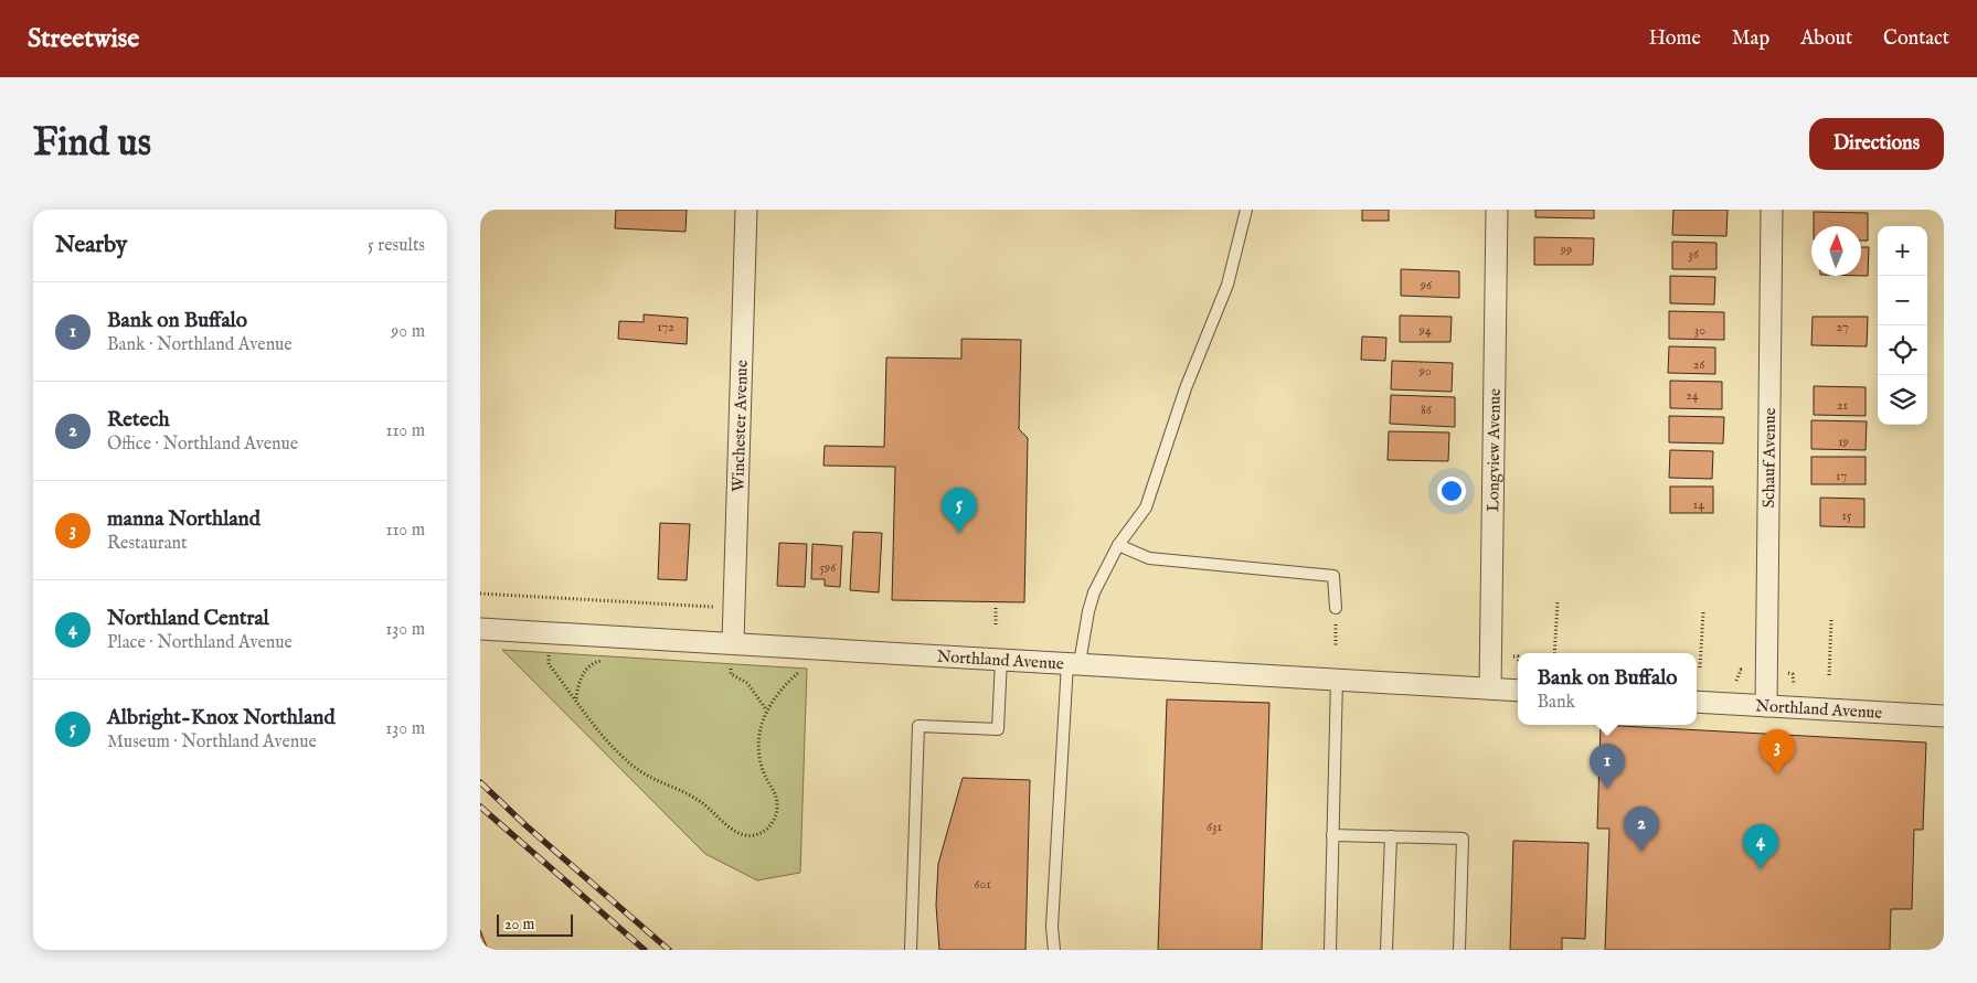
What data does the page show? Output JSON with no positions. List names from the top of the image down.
{
  "streets": {
    "street": [
      "Winchester Avenue",
      "Longview Avenue",
      "Schauf Avenue",
      "Northland Avenue"
    ]
  },
  "crossings": [
    ["Winchester Avenue", "Northland Avenue"],
    ["Longview Avenue", "Northland Avenue"],
    ["Schauf Avenue", "Northland Avenue"]
  ],
  "house_numbers": [
    "99",
    "36",
    "96",
    "172",
    "27",
    "94",
    "30",
    "26",
    "90",
    "24",
    "21",
    "86",
    "19",
    "17",
    "14",
    "15",
    "596",
    "631",
    "601"
  ],
  "scale_bar": "20 m",
  "north": "top",
  "page": {
    "header": "Streetwise",
    "nav": [
      "Home",
      "Map",
      "About",
      "Contact"
    ],
    "buttons": "Directions",
    "title": "Find us",
    "heading": ["Nearby", "5 results"],
    "map_buttons": ["+", "−"],
    "list": [
      {
        "mark": "1",
        "name": "Bank on Buffalo",
        "note": "Bank · Northland Avenue",
        "value": "90 m"
      },
      {
        "mark": "2",
        "name": "Retech",
        "note": "Office · Northland Avenue",
        "value": "110 m"
      },
      {
        "mark": "3",
        "name": "manna Northland",
        "note": "Restaurant",
        "value": "110 m"
      },
      {
        "mark": "4",
        "name": "Northland Central",
        "note": "Place · Northland Avenue",
        "value": "130 m"
      },
      {
        "mark": "5",
        "name": "Albright-Knox Northland",
        "note": "Museum · Northland Avenue",
        "value": "130 m"
      }
    ],
    "pins": [
      "5",
      "3",
      "1",
      "2",
      "4"
    ],
    "popup": ["Bank on Buffalo", "Bank"],
    "scale": "20 m"
  }
}
